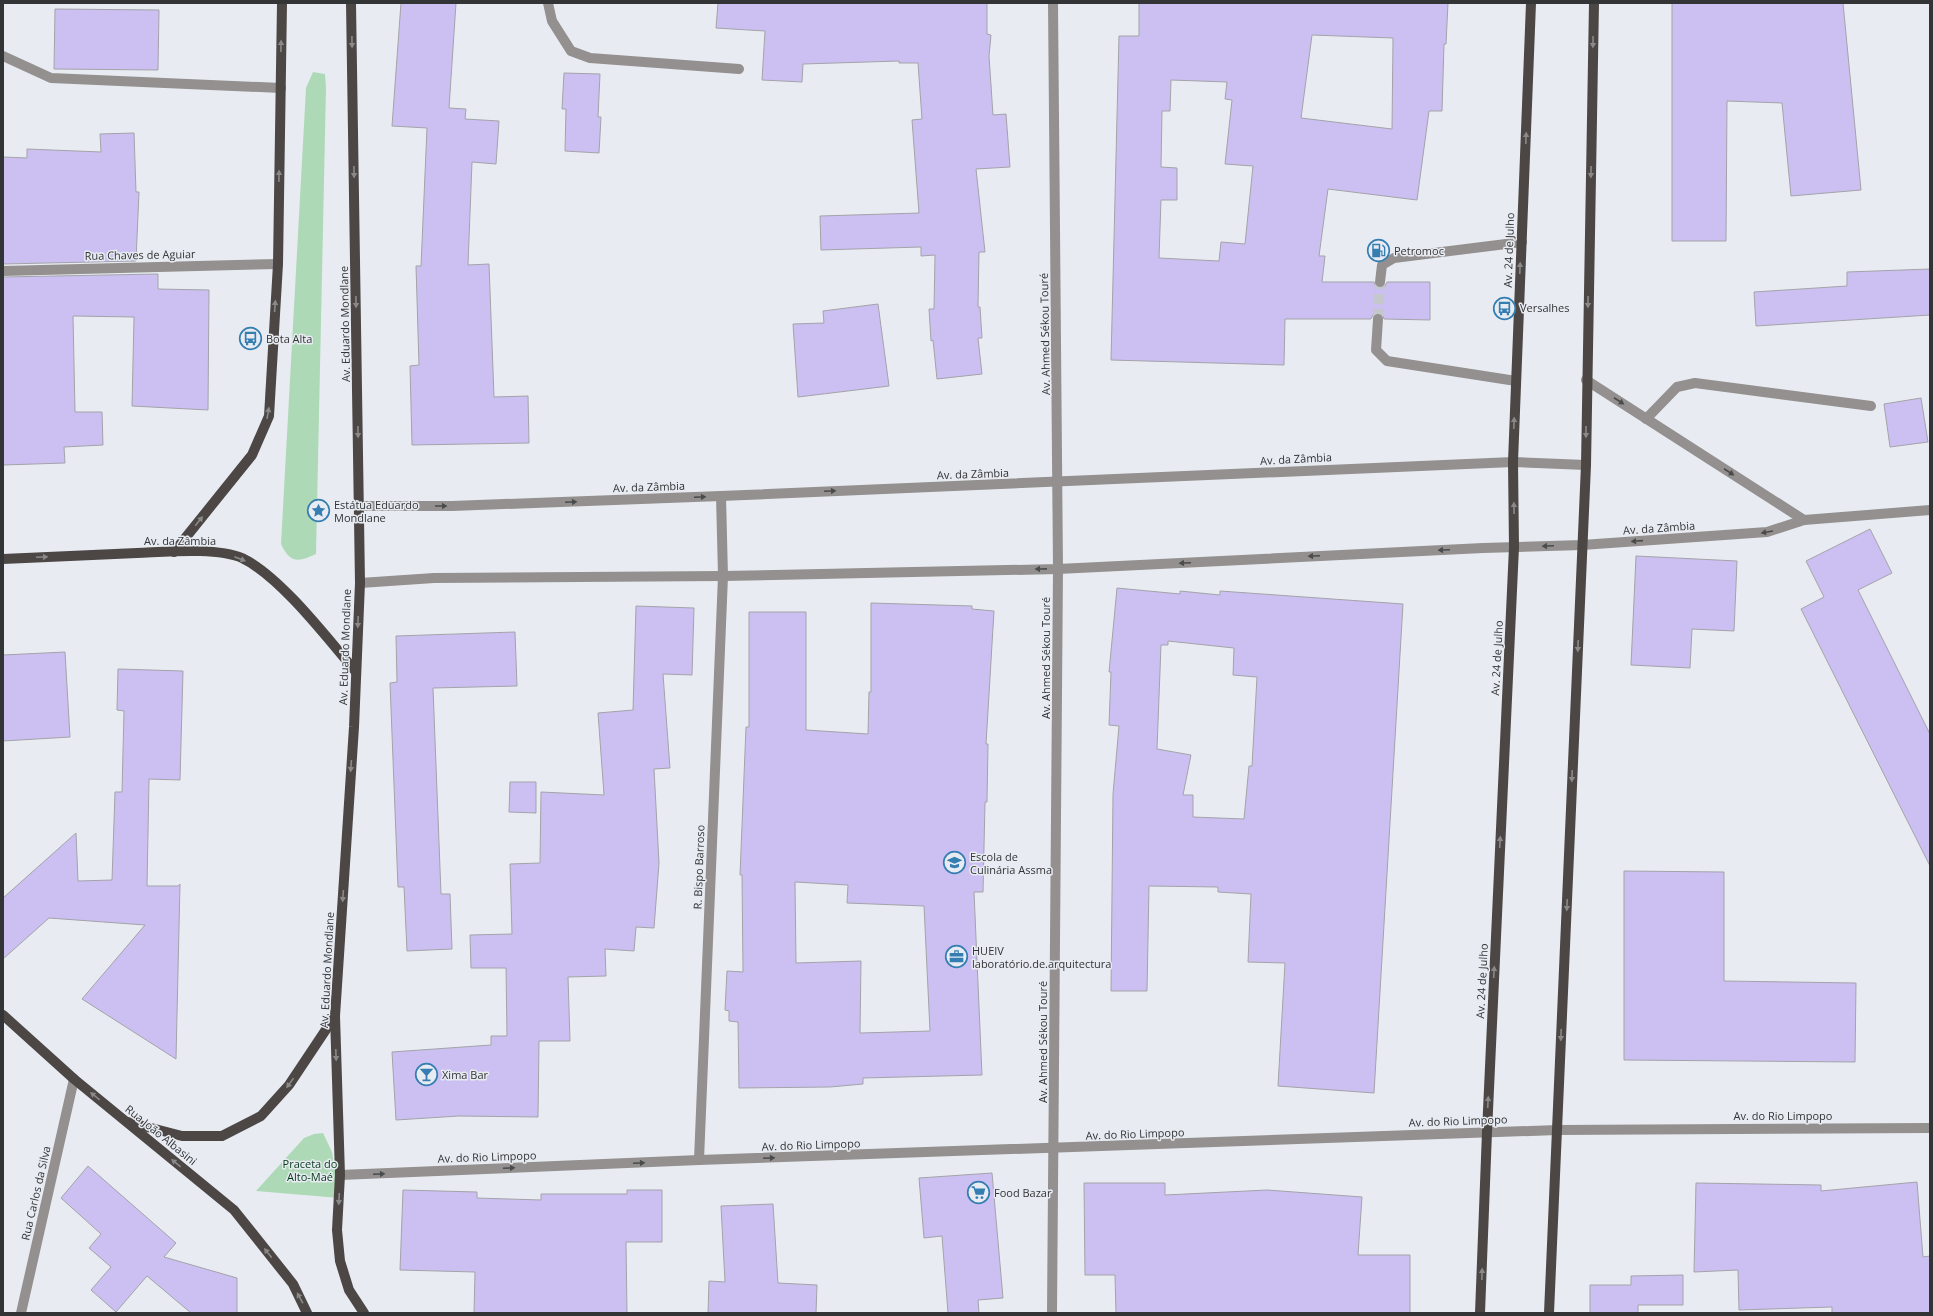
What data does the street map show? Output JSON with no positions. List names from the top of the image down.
{
  "streets": {
    "main road": [
      "Av. 24 de Julho",
      "Av. Eduardo Mondlane",
      "Av. da Zâmbia",
      "Rua João Albasini"
    ],
    "street": [
      "Rua Chaves de Aguiar",
      "Av. Ahmed Sékou Touré",
      "R. Bispo Barroso",
      "Av. do Rio Limpopo",
      "Rua Carlos da Silva"
    ]
  },
  "crossings": [
    ["Av. 24 de Julho", "Av. da Zâmbia"],
    ["Av. 24 de Julho", "Av. do Rio Limpopo"],
    ["Av. Eduardo Mondlane", "Av. da Zâmbia"],
    ["Av. Eduardo Mondlane", "Av. do Rio Limpopo"],
    ["Av. Ahmed Sékou Touré", "Av. da Zâmbia"],
    ["Av. Ahmed Sékou Touré", "Av. do Rio Limpopo"],
    ["Av. da Zâmbia", "R. Bispo Barroso"],
    ["R. Bispo Barroso", "Av. do Rio Limpopo"],
    ["Rua João Albasini", "Rua Carlos da Silva"]
  ],
  "one_way": ["Av. Eduardo Mondlane", "Av. do Rio Limpopo", "Rua João Albasini"],
  "parks": ["Praceta do Alto-Maé"],
  "places": {
    "fuel station": ["Petromoc"],
    "bus stop": ["Versalhes", "Bota Alta"],
    "place": ["Estátua Eduardo Mondlane"],
    "school or university": ["Escola de Culinária Assma"],
    "office": ["HUEIV laboratório.de.arquitectura"],
    "bar": ["Xima Bar"],
    "supermarket": ["Food Bazar"]
  }
}
